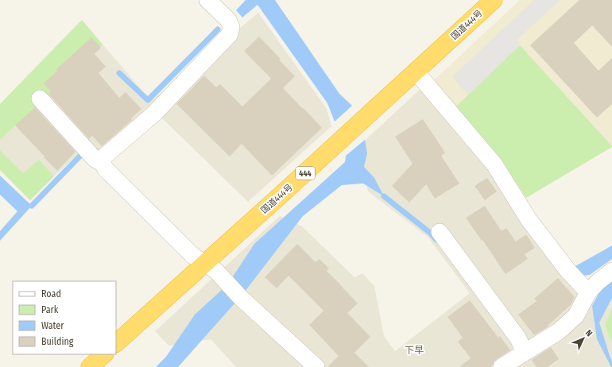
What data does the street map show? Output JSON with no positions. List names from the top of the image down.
{
  "streets": {
    "highway": ["国道444号", "444"]
  },
  "districts": ["下早"],
  "legend": [
    "Road",
    "Park",
    "Water",
    "Building"
  ],
  "north": "top right"
}
